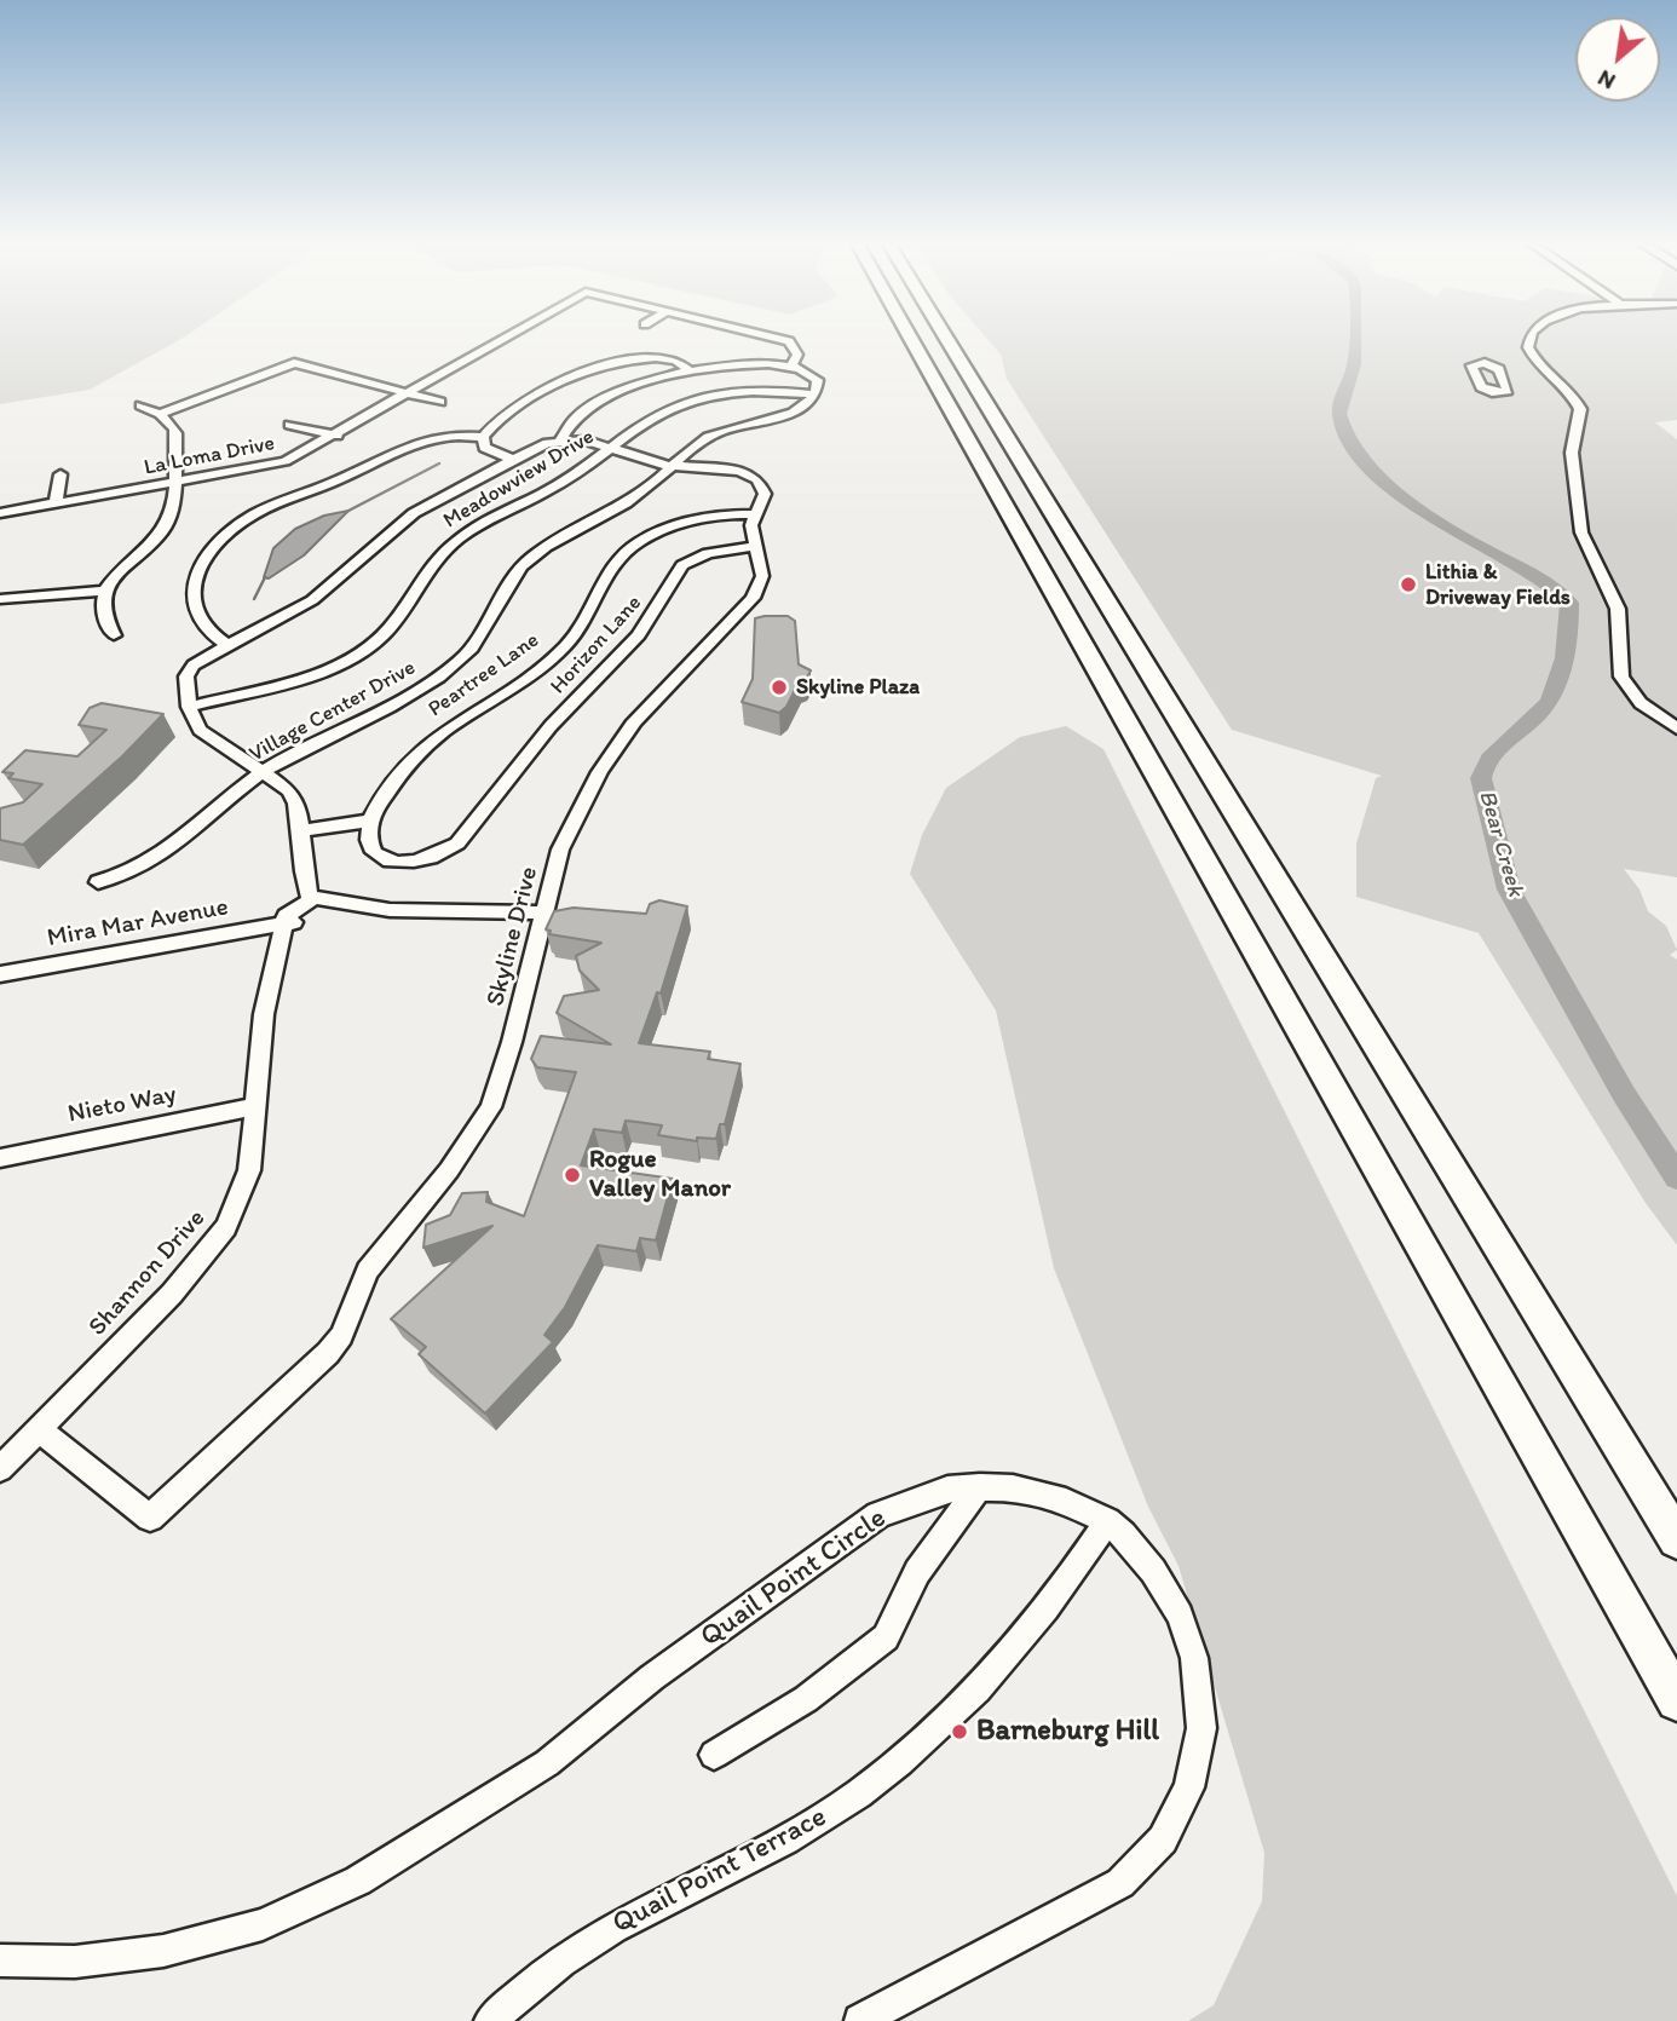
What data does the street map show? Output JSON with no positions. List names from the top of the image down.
{
  "streets": {
    "street": [
      "La Loma Drive",
      "Meadowview Drive",
      "Horizon Lane",
      "Peartree Lane",
      "Village Center Drive",
      "Mira Mar Avenue",
      "Skyline Drive",
      "Nieto Way",
      "Shannon Drive",
      "Quail Point Circle",
      "Quail Point Terrace"
    ]
  },
  "crossings": [
    ["Meadowview Drive", "Village Center Drive"],
    ["Meadowview Drive", "Skyline Drive"],
    ["Horizon Lane", "Peartree Lane"],
    ["Horizon Lane", "Skyline Drive"],
    ["Peartree Lane", "Skyline Drive"],
    ["Village Center Drive", "Skyline Drive"],
    ["Mira Mar Avenue", "Skyline Drive"],
    ["Mira Mar Avenue", "Shannon Drive"],
    ["Skyline Drive", "Shannon Drive"],
    ["Nieto Way", "Shannon Drive"],
    ["Quail Point Circle", "Quail Point Terrace"]
  ],
  "water": ["Bear Creek"],
  "places": [
    "Lithia & Driveway Fields",
    "Skyline Plaza",
    "Rogue Valley Manor",
    "Barneburg Hill"
  ],
  "north": "bottom left"
}
